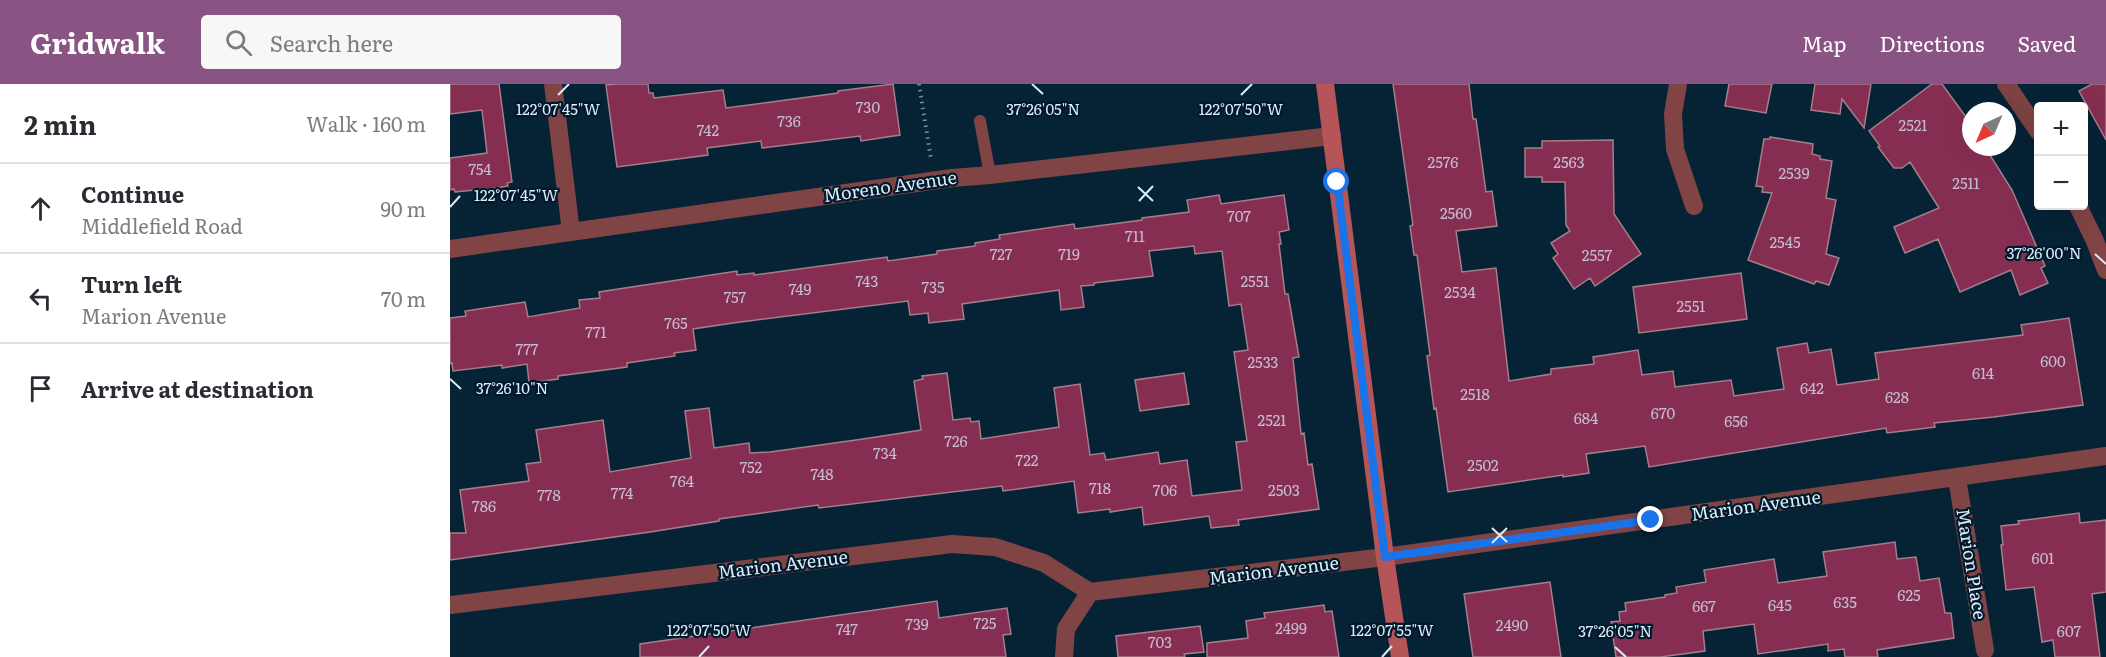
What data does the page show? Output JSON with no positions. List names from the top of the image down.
{
  "streets": {
    "street": ["Moreno Avenue", "Marion Avenue", "Marion Place"]
  },
  "crossings": [
    ["Marion Avenue", "Marion Place"]
  ],
  "house_numbers": [
    "730",
    "736",
    "2521",
    "742",
    "2576",
    "2563",
    "754",
    "2539",
    "2511",
    "2560",
    "707",
    "711",
    "2545",
    "727",
    "719",
    "2557",
    "743",
    "2551",
    "735",
    "749",
    "2534",
    "757",
    "2551",
    "765",
    "771",
    "777",
    "600",
    "2533",
    "614",
    "642",
    "2518",
    "628",
    "670",
    "684",
    "2521",
    "656",
    "726",
    "734",
    "722",
    "2502",
    "752",
    "748",
    "764",
    "718",
    "706",
    "2503",
    "774",
    "778",
    "786",
    "601",
    "625",
    "635",
    "645",
    "667",
    "725",
    "739",
    "2490",
    "2499",
    "747",
    "607",
    "703"
  ],
  "north": "bottom left",
  "page": {
    "header": "Gridwalk",
    "search": "Search here",
    "nav": ["Map", "Directions", "Saved"],
    "heading": ["2 min", "Walk · 160 m"],
    "map_buttons": ["+", "−"],
    "list": [
      ["Continue", "Middlefield Road", "90 m"],
      ["Turn left", "Marion Avenue", "70 m"],
      "Arrive at destination"
    ]
  },
  "coordinates": [
    "37°26'05\"N",
    "122°07'50\"W",
    "122°07'45\"W",
    "37°26'00\"N",
    "37°26'10\"N",
    "122°07'55\"W"
  ]
}
